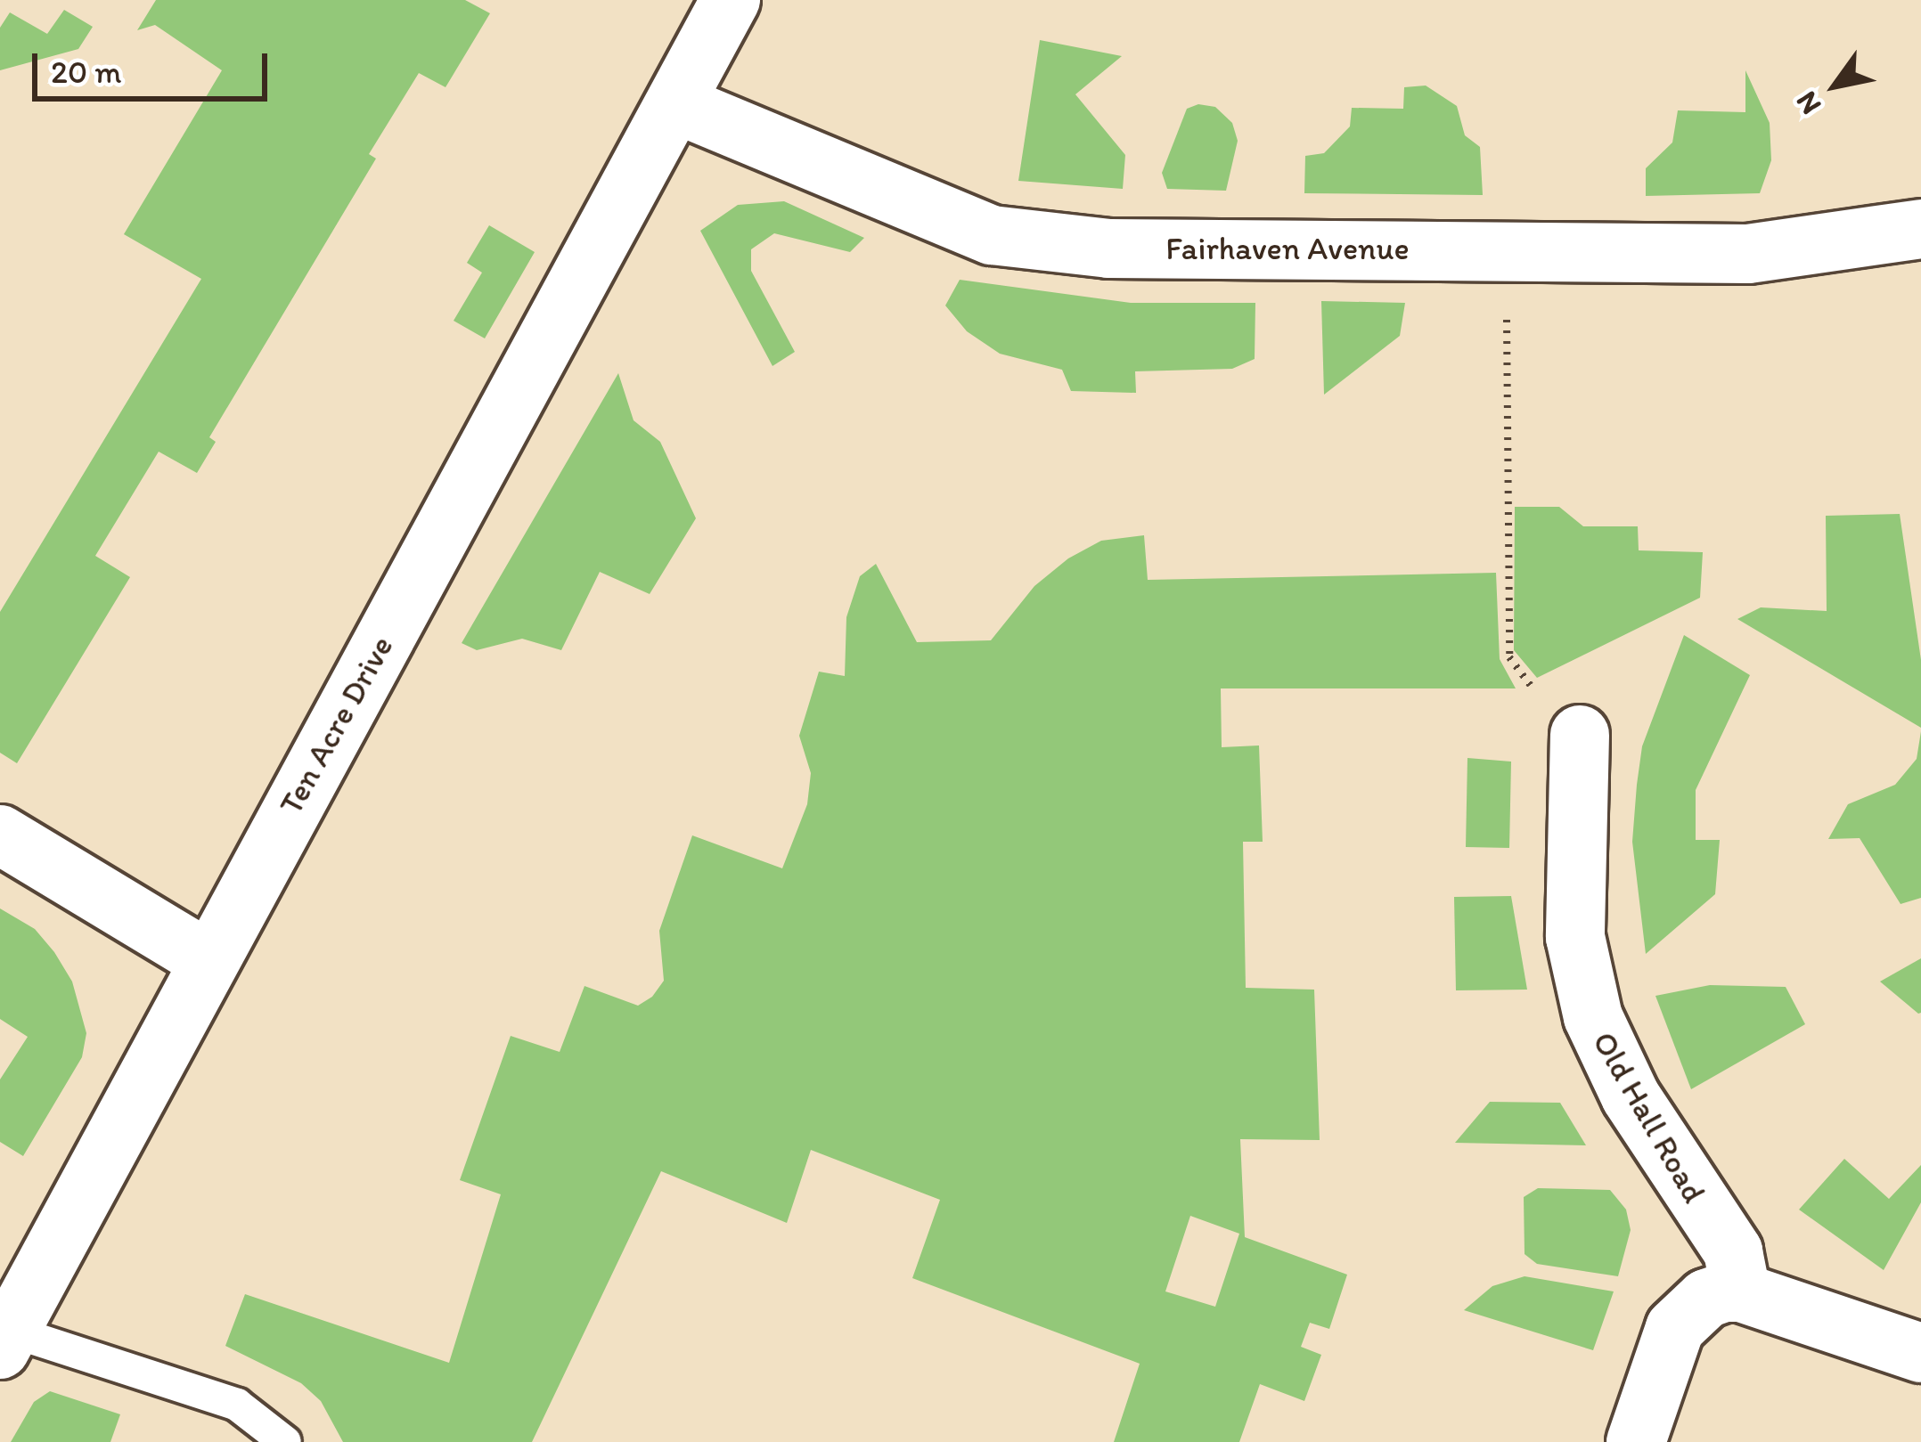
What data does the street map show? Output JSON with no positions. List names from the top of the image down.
{
  "streets": {
    "street": ["Fairhaven Avenue", "Ten Acre Drive", "Old Hall Road"]
  },
  "crossings": [
    ["Fairhaven Avenue", "Ten Acre Drive"]
  ],
  "scale_bar": "20 m",
  "north": "bottom left"
}
